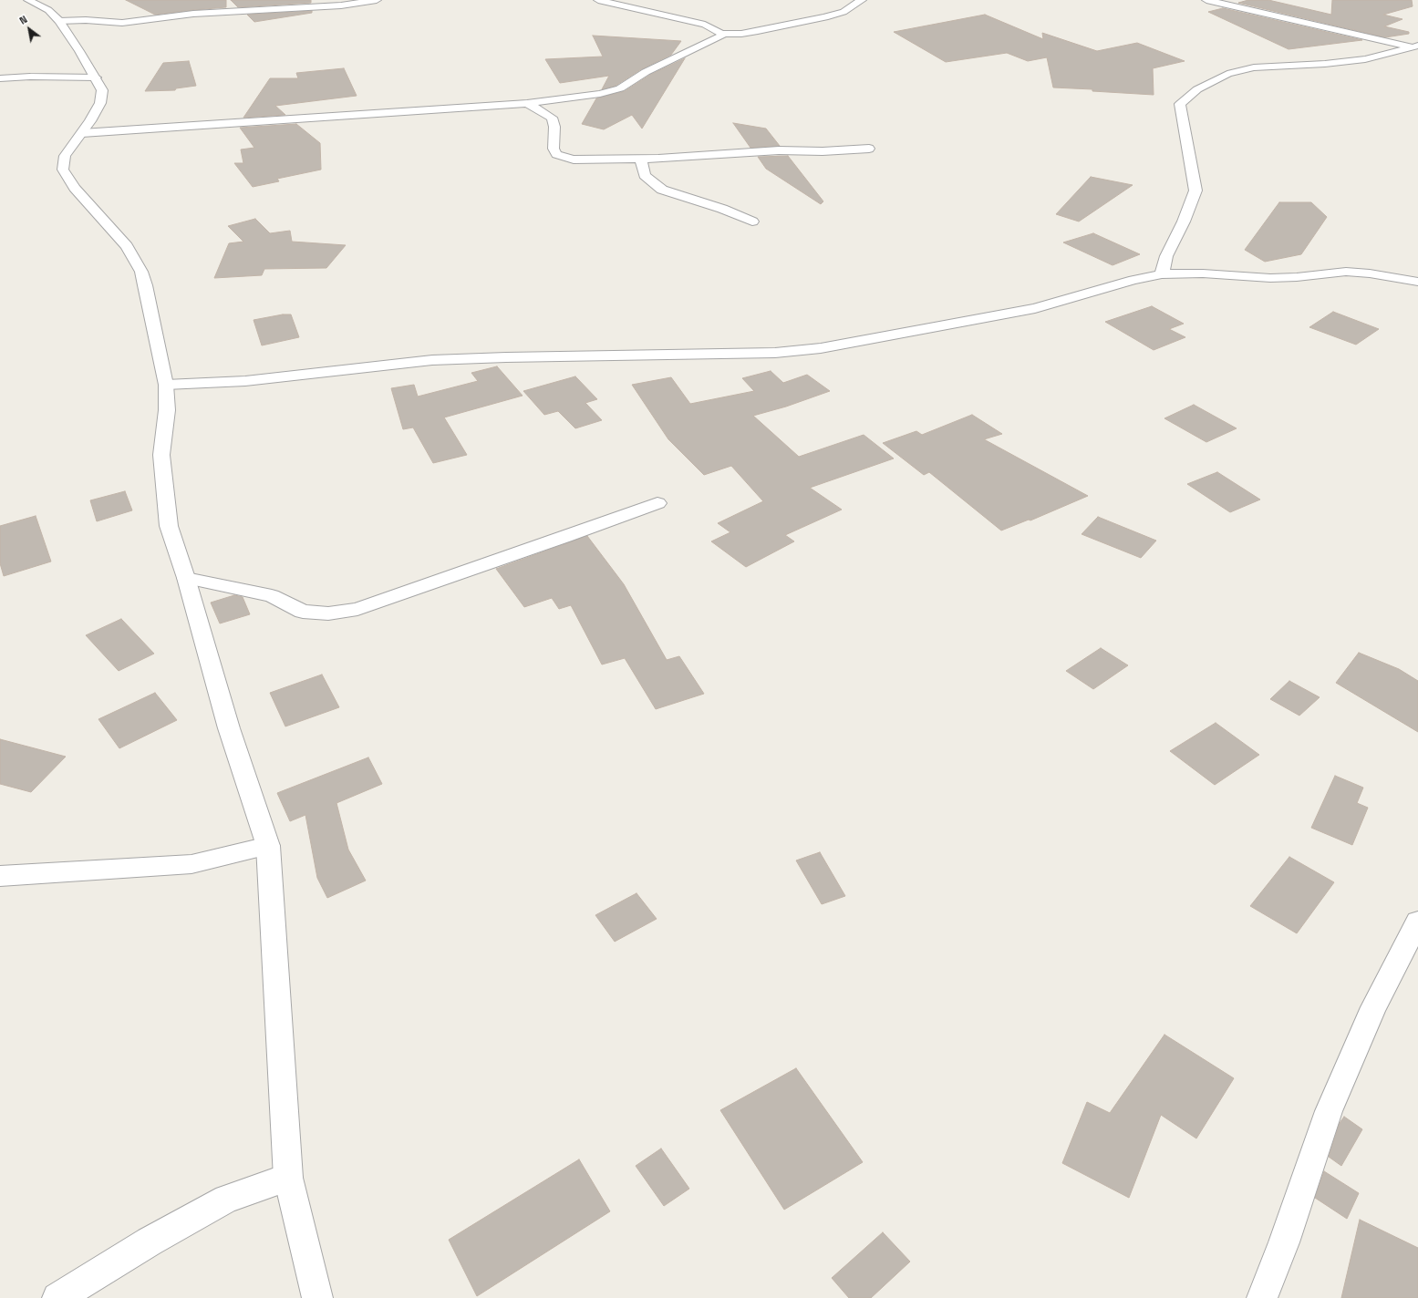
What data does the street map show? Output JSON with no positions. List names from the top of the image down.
{
  "north": "top left"
}
